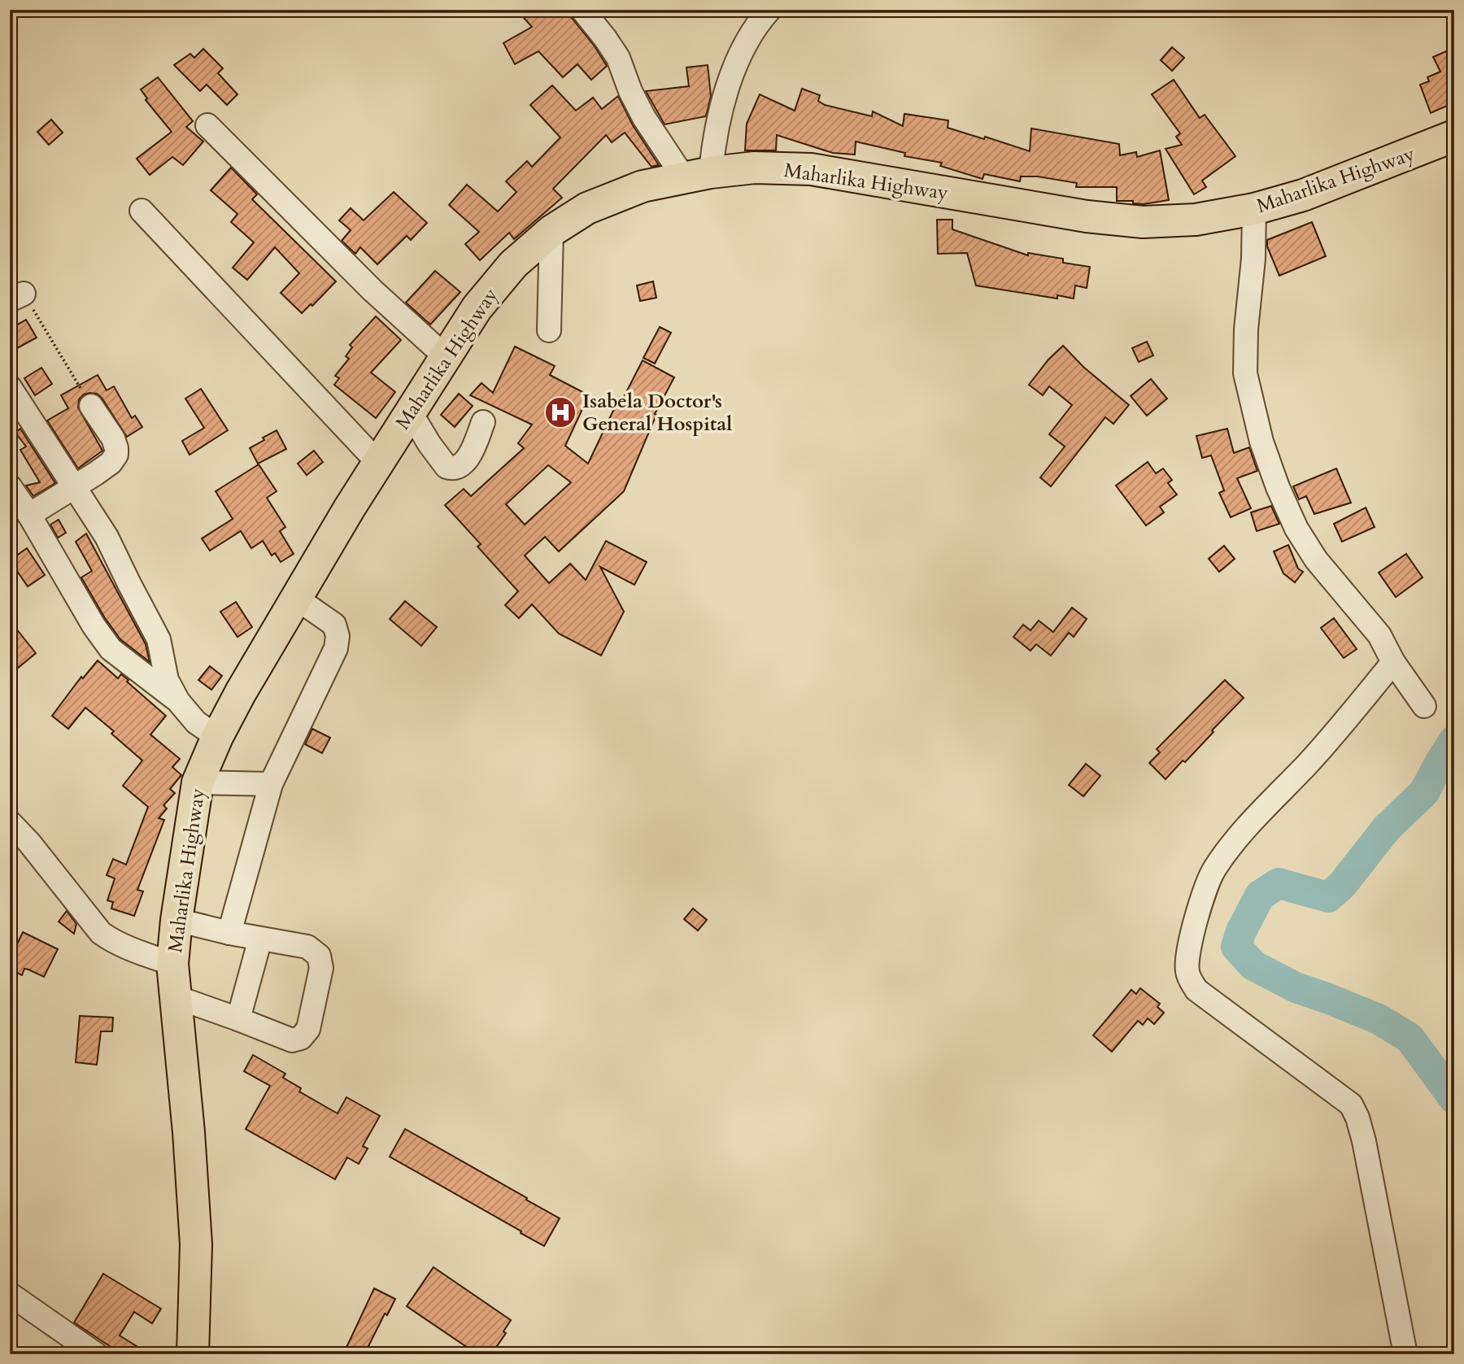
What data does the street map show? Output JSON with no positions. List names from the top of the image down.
{
  "streets": {
    "highway": ["Maharlika Highway"]
  },
  "places": {
    "hospital": ["Isabela Doctor's General Hospital"]
  }
}
